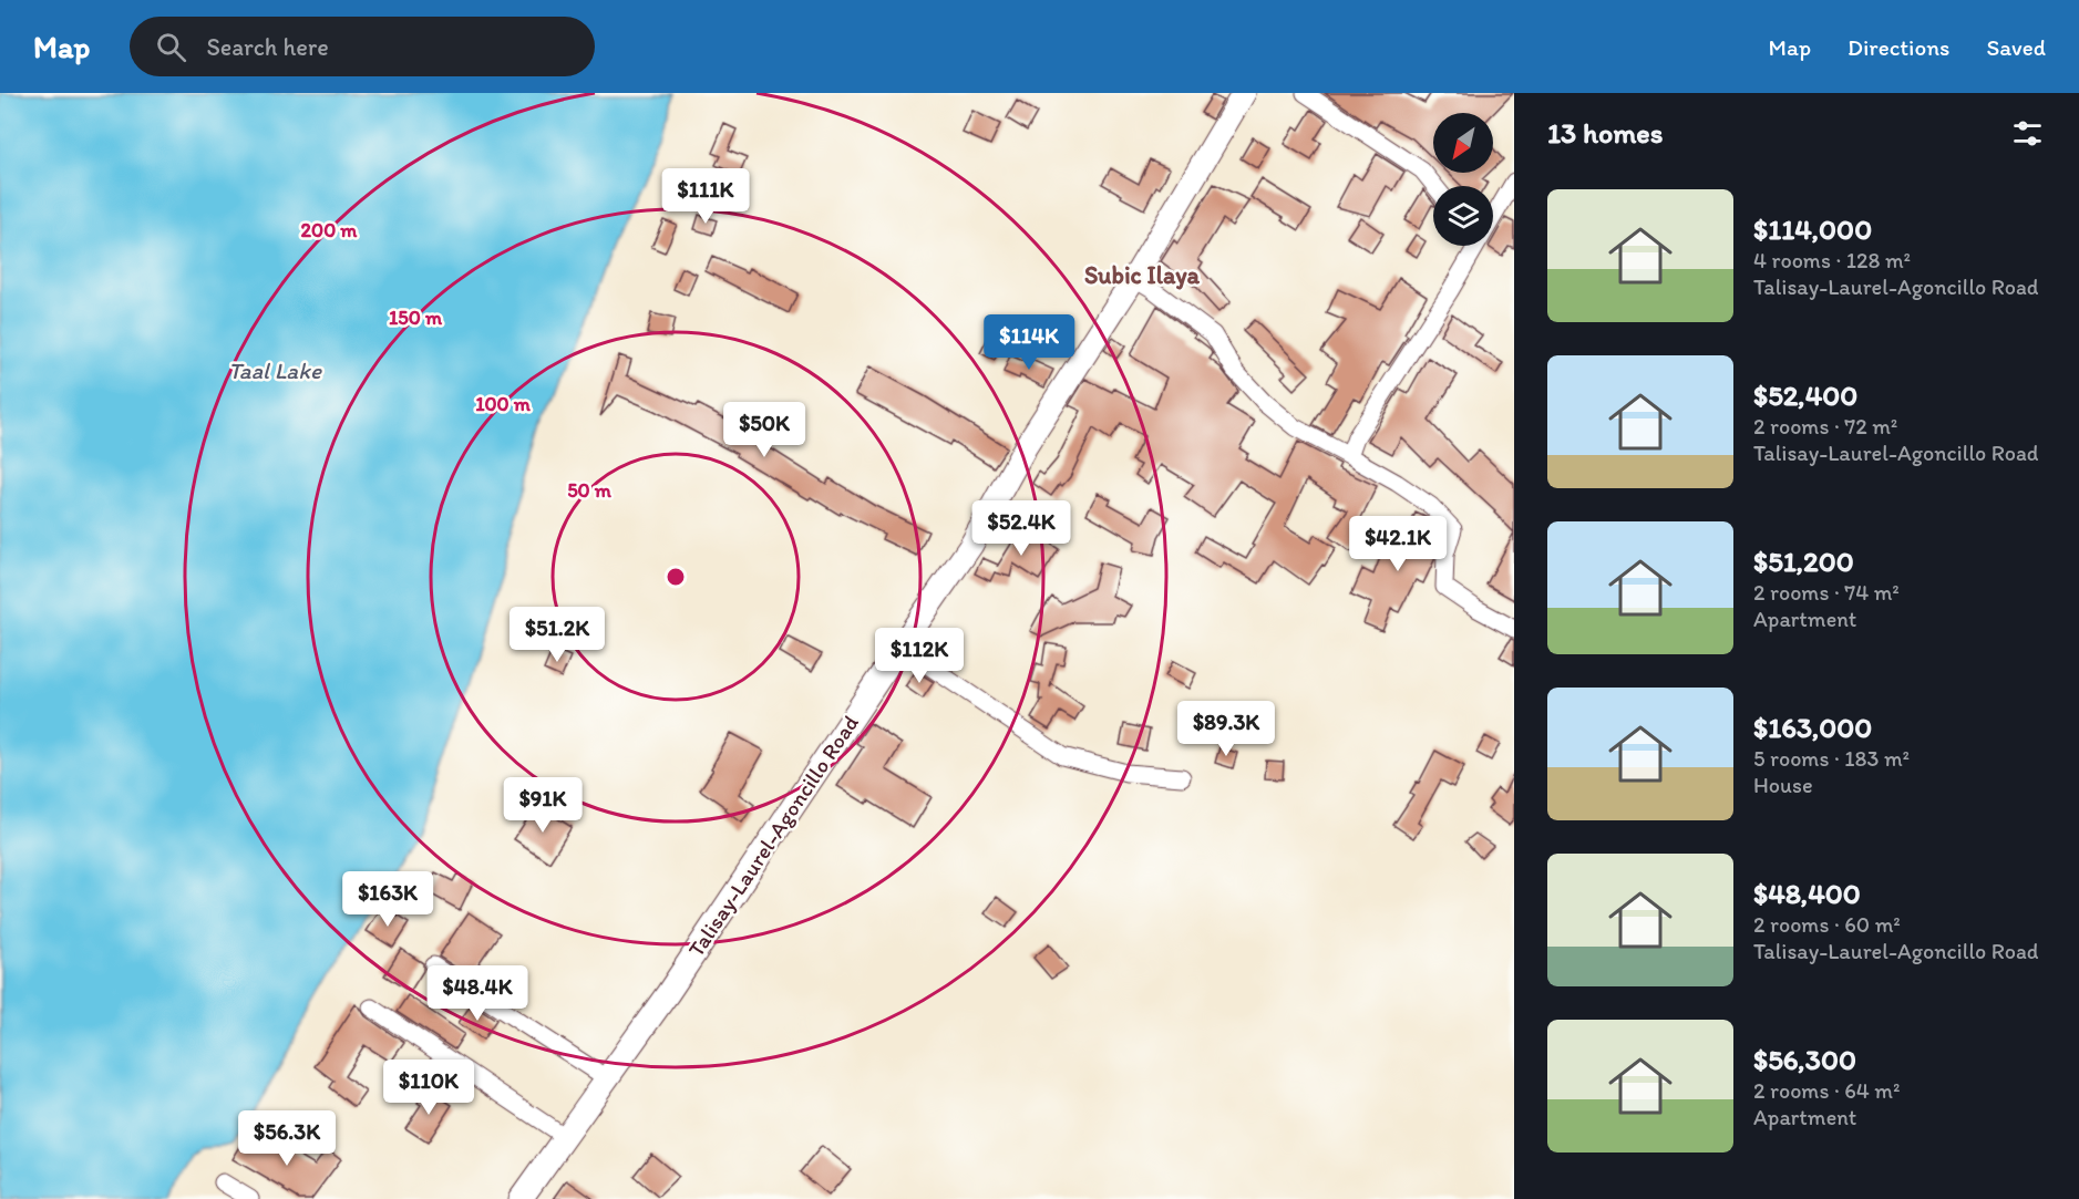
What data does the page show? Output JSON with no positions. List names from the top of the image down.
{
  "streets": {
    "main road": ["Talisay-Laurel-Agoncillo Road"]
  },
  "districts": ["Subic Ilaya"],
  "water": ["Taal Lake"],
  "north": "bottom left",
  "page": {
    "header": "Map",
    "search": "Search here",
    "nav": ["Map", "Directions", "Saved"],
    "heading": "13 homes",
    "price": [
      "$111K",
      "$114K",
      "$50K",
      "$52.4K",
      "$42.1K",
      "$51.2K",
      "$112K",
      "$89.3K",
      "$91K",
      "$163K",
      "$48.4K",
      "$110K",
      "$56.3K"
    ],
    "list": [
      {
        "name": "$114,000",
        "note": "4 rooms · 128 m² · Talisay-Laurel-Agoncillo Road"
      },
      {
        "name": "$52,400",
        "note": "2 rooms · 72 m² · Talisay-Laurel-Agoncillo Road"
      },
      {
        "name": "$51,200",
        "note": "2 rooms · 74 m² · Apartment"
      },
      {
        "name": "$163,000",
        "note": "5 rooms · 183 m² · House"
      },
      {
        "name": "$48,400",
        "note": "2 rooms · 60 m² · Talisay-Laurel-Agoncillo Road"
      },
      {
        "name": "$56,300",
        "note": "2 rooms · 64 m² · Apartment"
      }
    ]
  },
  "rings": [
    "200 m",
    "150 m",
    "100 m",
    "50 m"
  ]
}
